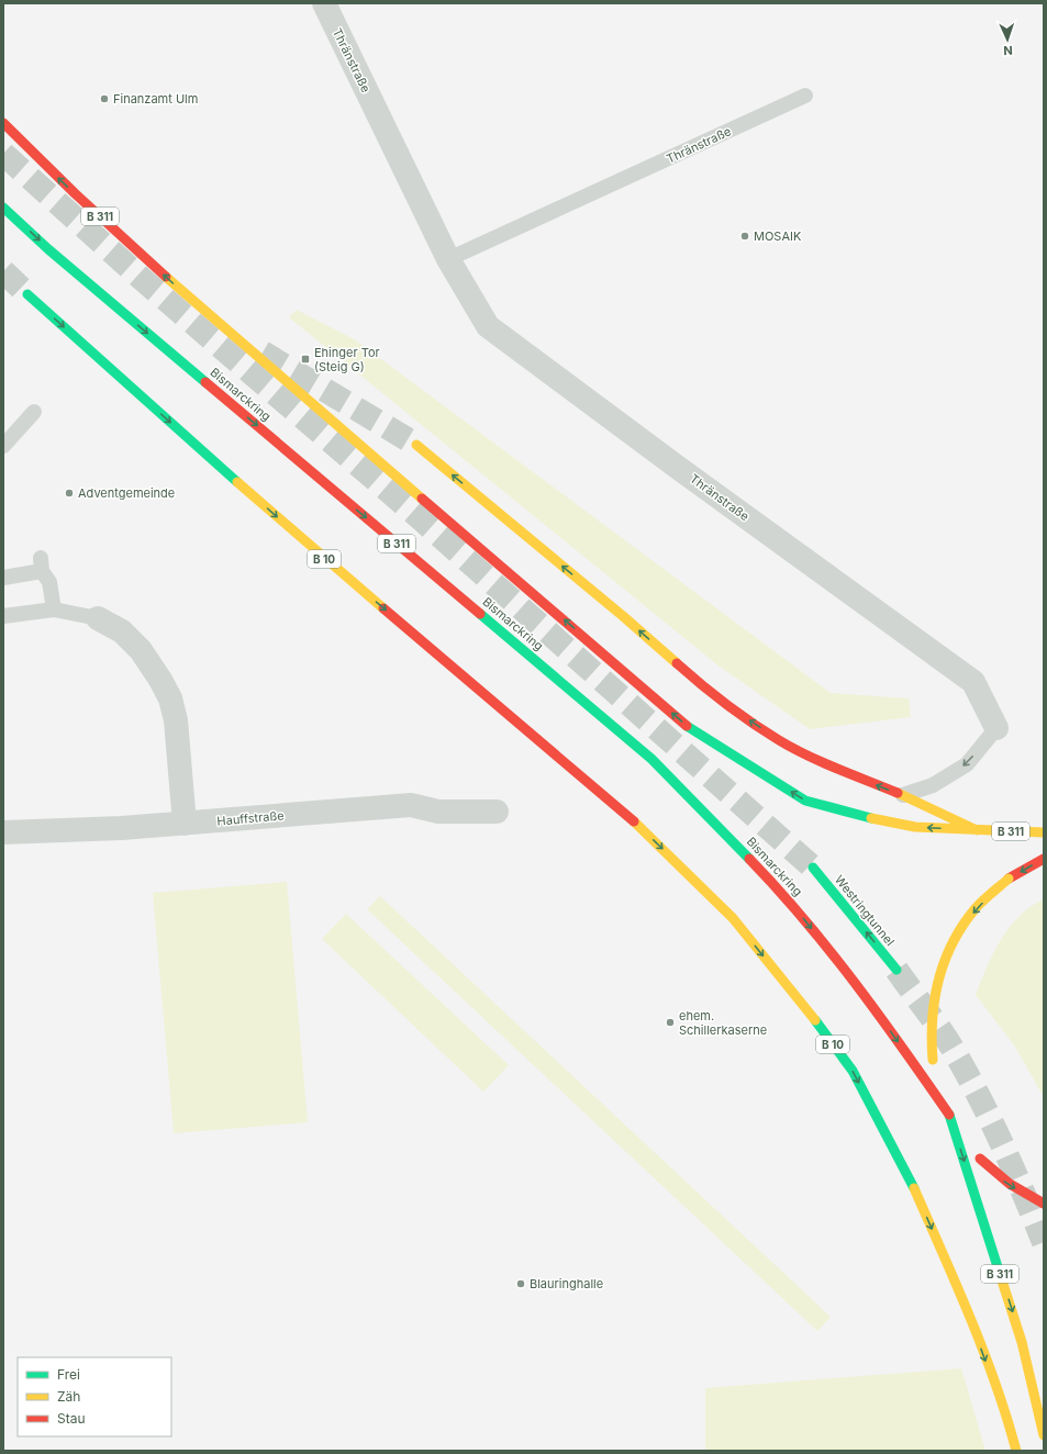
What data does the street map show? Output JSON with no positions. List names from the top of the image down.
{
  "streets": {
    "main road": [
      "B 311",
      "Bismarckring",
      "B 10",
      "Westringtunnel"
    ],
    "street": ["Thränstraße", "Hauffstraße"]
  },
  "crossings": [
    ["B 311", "Bismarckring"]
  ],
  "one_way": ["Westringtunnel"],
  "places": {
    "other": [
      "Finanzamt Ulm",
      "MOSAIK",
      "Adventgemeinde",
      "ehem. Schillerkaserne",
      "Blauringhalle"
    ],
    "transit": ["Ehinger Tor (Steig G)"]
  },
  "legend": ["Frei", "Zäh", "Stau"],
  "north": "bottom"
}
